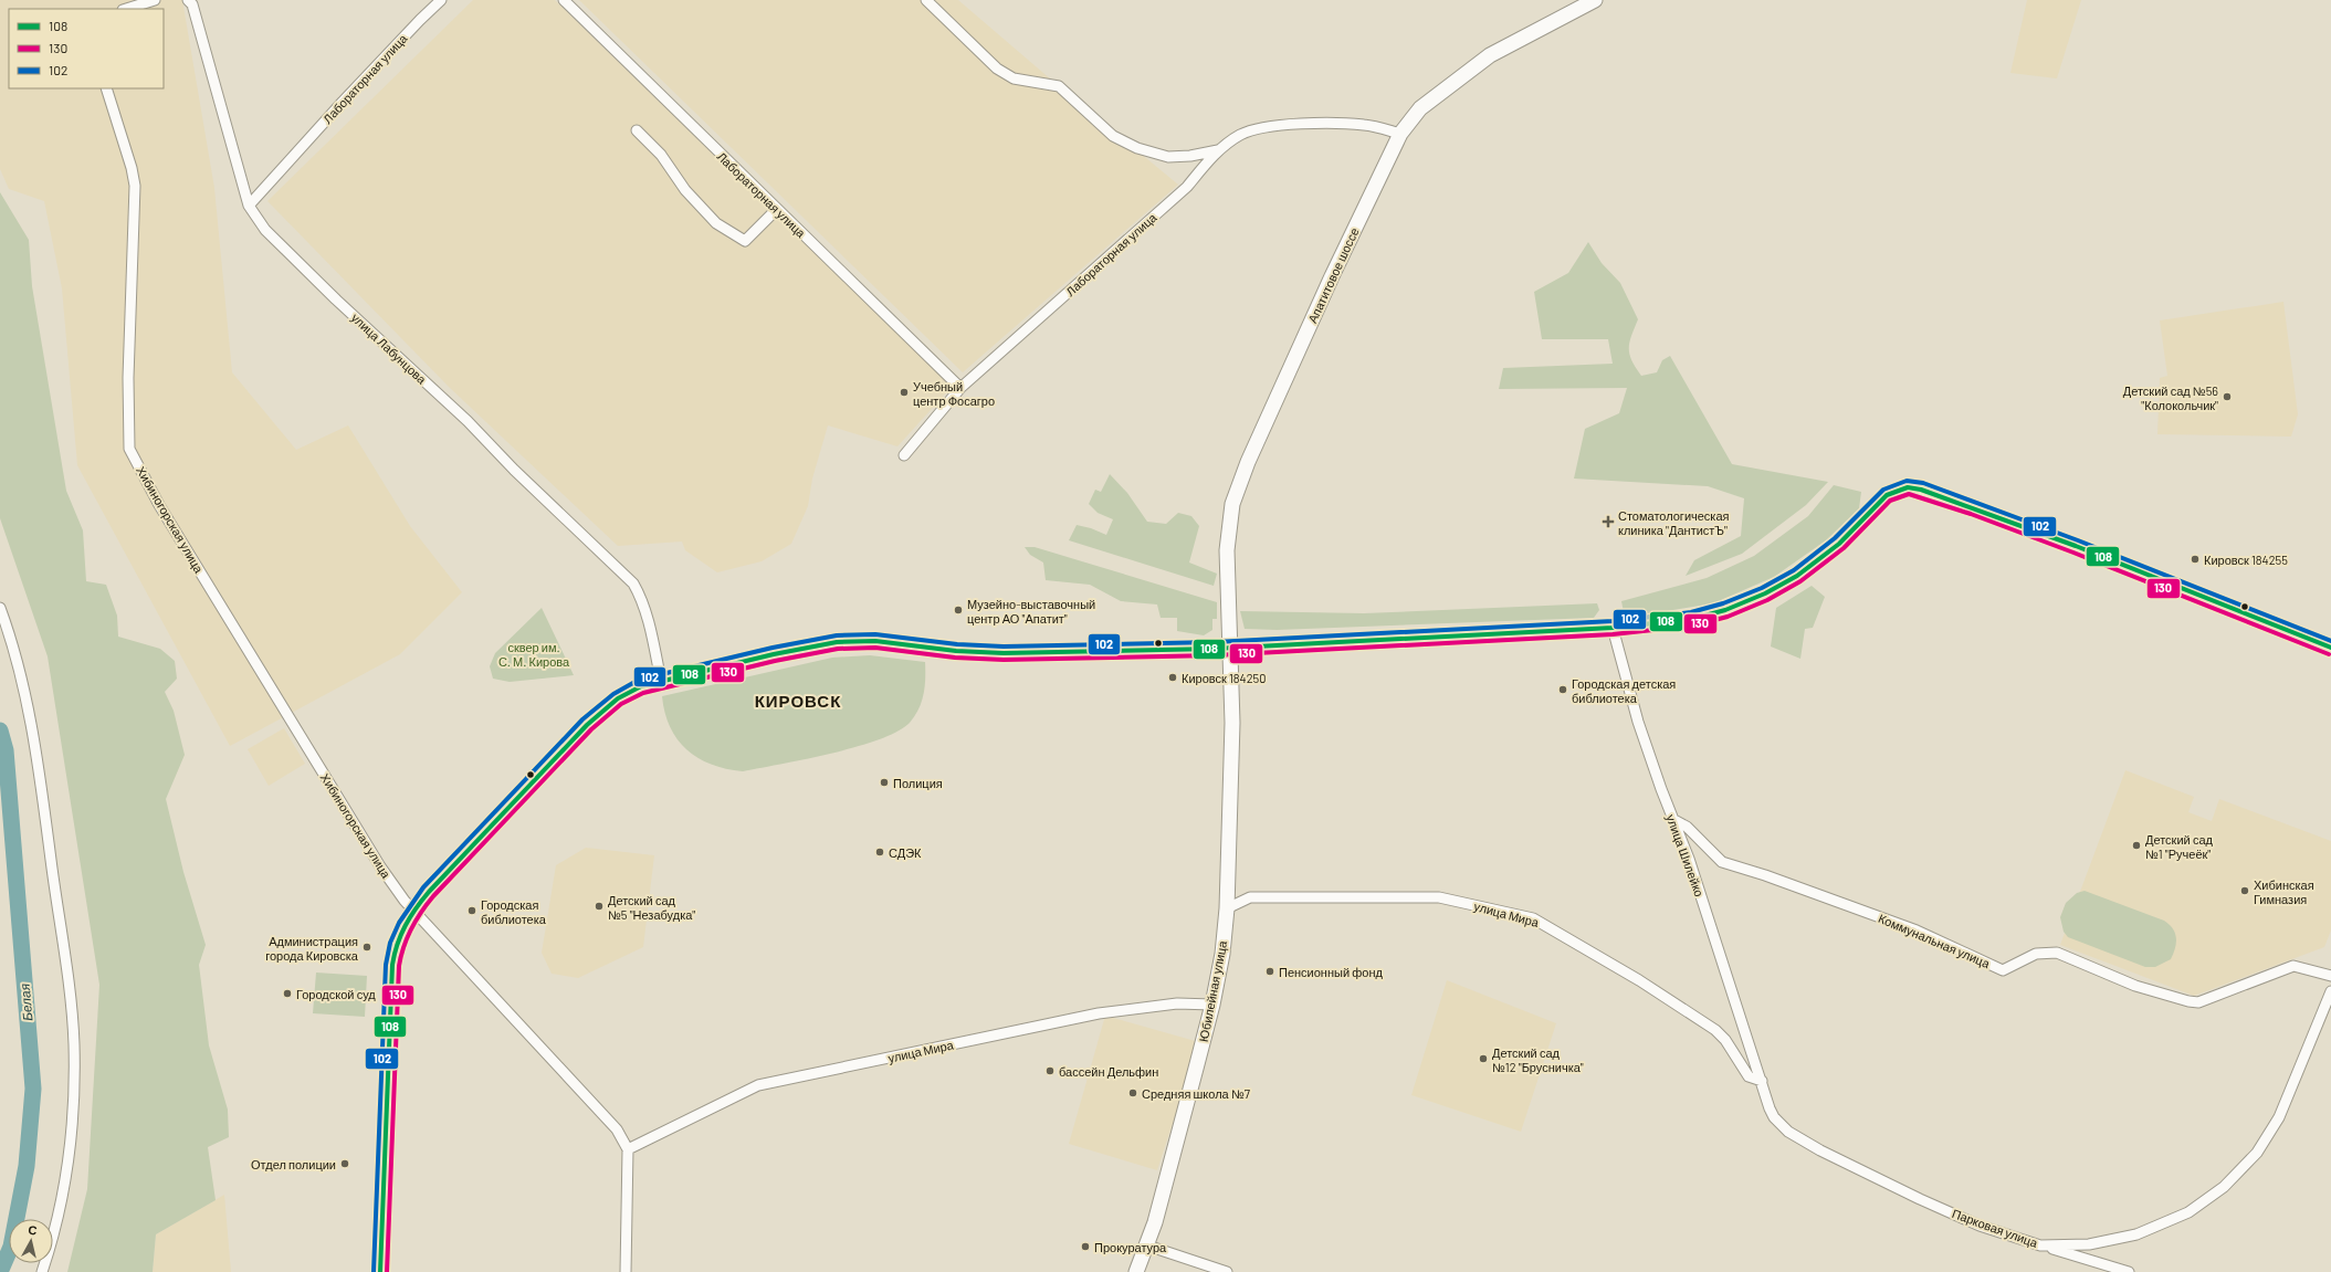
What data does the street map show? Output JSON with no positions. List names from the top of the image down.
{
  "streets": {
    "street": [
      "Лабораторная улица",
      "Апатитовое шоссе",
      "улица Лабунцова",
      "Хибиногорская улица",
      "улица Шилейко",
      "улица Мира",
      "Коммунальная улица",
      "Юбилейная улица",
      "Парковая улица"
    ]
  },
  "crossings": [
    ["Лабораторная улица", "Апатитовое шоссе"],
    ["Лабораторная улица", "улица Лабунцова"],
    ["Апатитовое шоссе", "Юбилейная улица"],
    ["Хибиногорская улица", "улица Мира"],
    ["улица Шилейко", "улица Мира"],
    ["улица Шилейко", "Коммунальная улица"],
    ["улица Шилейко", "Парковая улица"],
    ["улица Мира", "Юбилейная улица"],
    ["улица Мира", "Парковая улица"]
  ],
  "districts": ["КИРОВСК"],
  "water": ["Белая"],
  "parks": ["сквер им. С. М. Кирова"],
  "places": {
    "other": [
      "Учебный центр Фосагро",
      "Детский сад №56 \"Колокольчик\"",
      "Кировск 184255",
      "Музейно-выставочный центр АО \"Апатит\"",
      "Кировск 184250",
      "Городская детская библиотека",
      "Полиция",
      "Детский сад №1 \"Ручеёк\"",
      "СДЭК",
      "Хибинская Гимназия",
      "Детский сад №5 \"Незабудка\"",
      "Городская библиотека",
      "Администрация города Кировска",
      "Пенсионный фонд",
      "Городской суд",
      "Детский сад №12 \"Брусничка\"",
      "бассейн Дельфин",
      "Средняя школа №7",
      "Отдел полиции",
      "Прокуратура"
    ],
    "health": ["Стоматологическая клиника \"ДантистЪ\""]
  },
  "lines": ["transit line 102", "transit line 108", "transit line 130"],
  "legend": ["108", "130", "102"],
  "north": "top"
}
